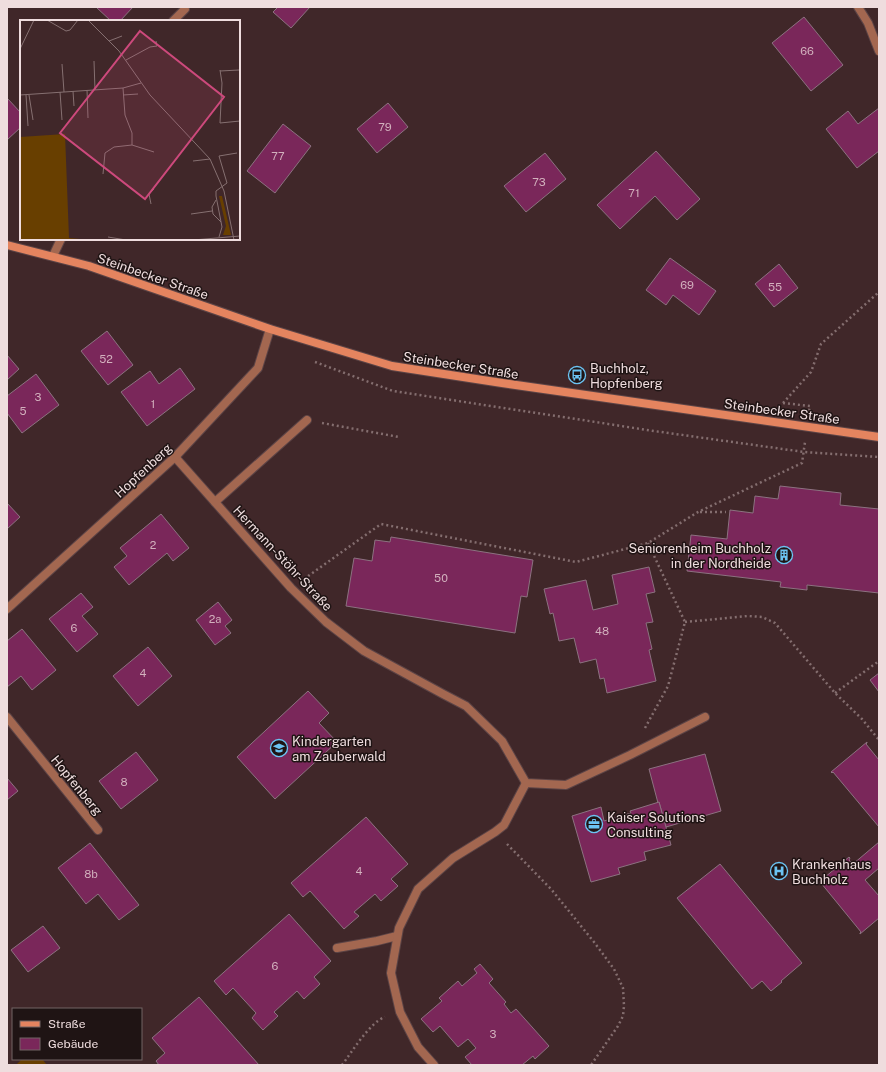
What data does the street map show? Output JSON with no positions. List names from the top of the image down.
{
  "streets": {
    "street": ["Steinbecker Straße", "Hopfenberg", "Hermann-Stöhr-Straße"]
  },
  "crossings": [
    ["Steinbecker Straße", "Hopfenberg"],
    ["Hopfenberg", "Hermann-Stöhr-Straße"]
  ],
  "places": {
    "bus stop": ["Buchholz, Hopfenberg"],
    "building": ["Seniorenheim Buchholz in der Nordheide"],
    "school or university": ["Kindergarten am Zauberwald"],
    "office": ["Kaiser Solutions Consulting"],
    "hospital": ["Krankenhaus Buchholz"]
  },
  "house_numbers": [
    "66",
    "79",
    "77",
    "73",
    "71",
    "69",
    "55",
    "52",
    "3",
    "1",
    "5",
    "2",
    "50",
    "2a",
    "6",
    "48",
    "4",
    "8",
    "4",
    "8b",
    "6",
    "3"
  ],
  "legend": ["Straße", "Gebäude"]
}
